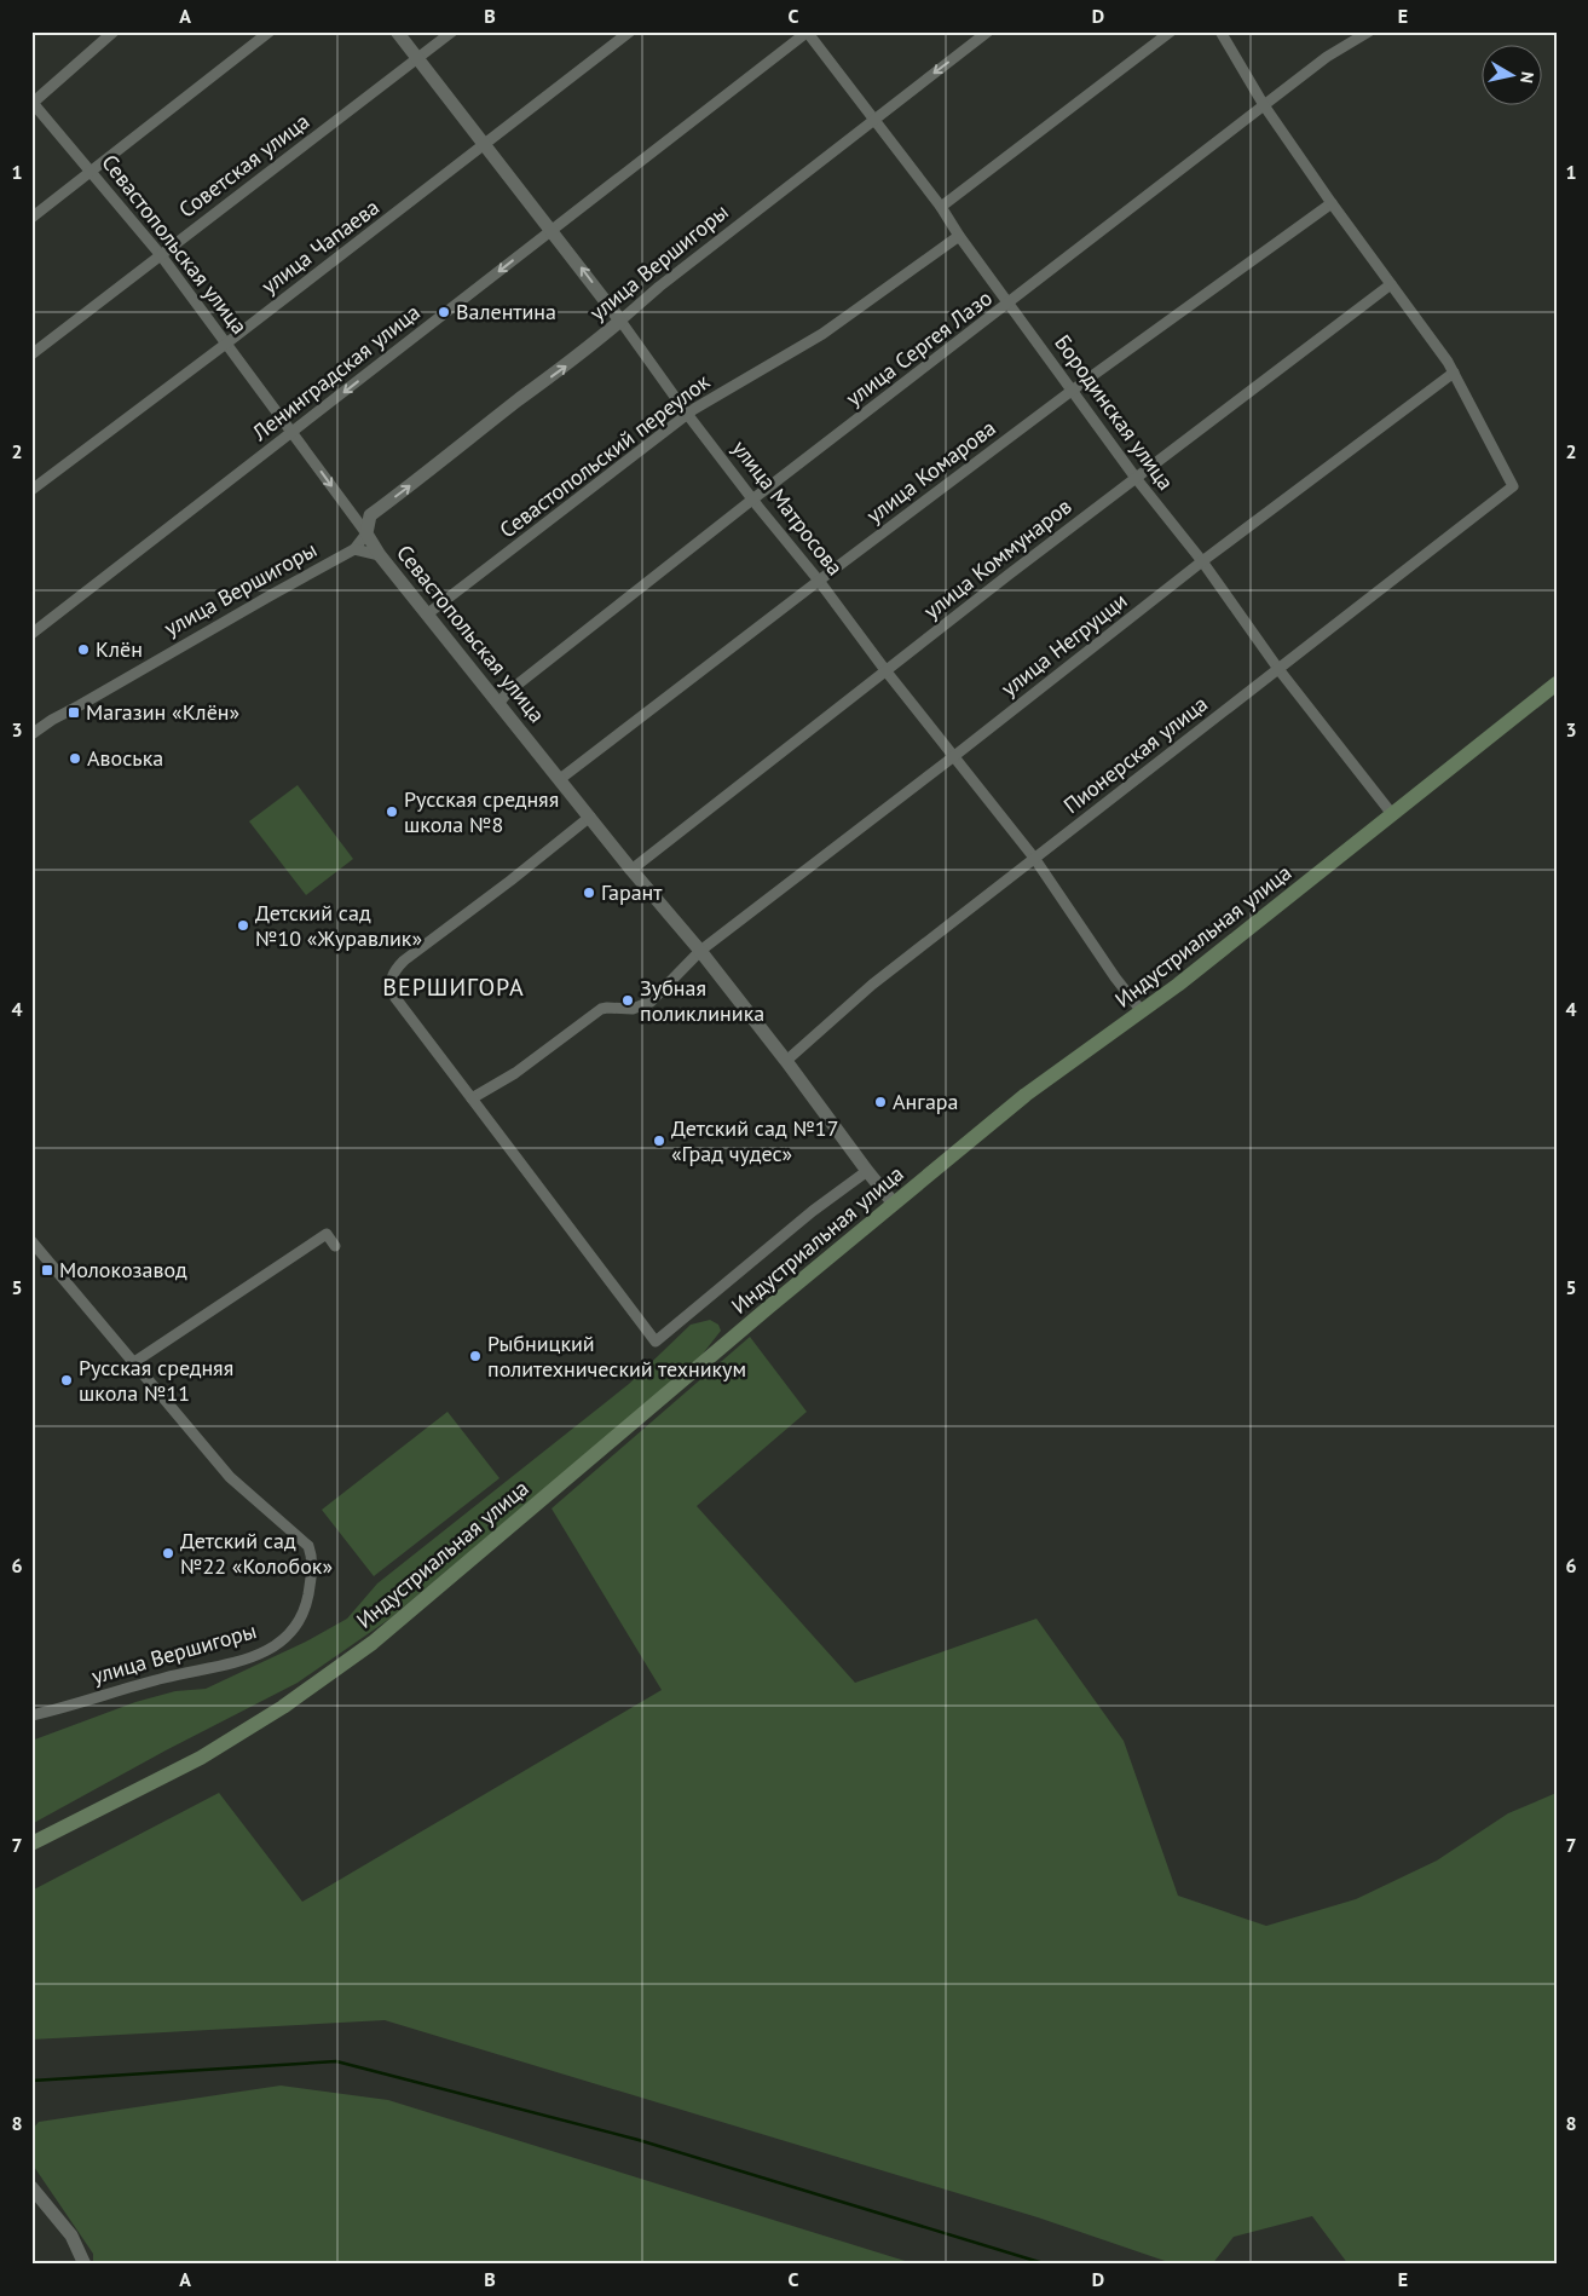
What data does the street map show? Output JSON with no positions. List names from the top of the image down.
{
  "streets": {
    "main road": ["Индустриальная улица"],
    "street": [
      "Советская улица",
      "Севастопольская улица",
      "улица Чапаева",
      "улица Вершигоры",
      "улица Сергея Лазо",
      "Ленинградская улица",
      "Бородинская улица",
      "Севастопольский переулок",
      "улица Комарова",
      "улица Матросова",
      "улица Коммунаров",
      "улица Негруцци",
      "Пионерская улица"
    ]
  },
  "crossings": [
    ["Советская улица", "Севастопольская улица"],
    ["Советская улица", "улица Матросова"],
    ["Севастопольская улица", "улица Чапаева"],
    ["Севастопольская улица", "улица Вершигоры"],
    ["Севастопольская улица", "улица Сергея Лазо"],
    ["Севастопольская улица", "Ленинградская улица"],
    ["Севастопольская улица", "Севастопольский переулок"],
    ["Севастопольская улица", "улица Комарова"],
    ["Севастопольская улица", "улица Коммунаров"],
    ["Севастопольская улица", "улица Негруцци"],
    ["Севастопольская улица", "Пионерская улица"],
    ["Севастопольская улица", "Индустриальная улица"],
    ["улица Чапаева", "улица Матросова"],
    ["улица Вершигоры", "Бородинская улица"],
    ["улица Вершигоры", "улица Матросова"],
    ["улица Сергея Лазо", "Бородинская улица"],
    ["улица Сергея Лазо", "улица Матросова"],
    ["Ленинградская улица", "Бородинская улица"],
    ["Ленинградская улица", "улица Матросова"],
    ["Бородинская улица", "Севастопольский переулок"],
    ["Бородинская улица", "улица Комарова"],
    ["Бородинская улица", "улица Коммунаров"],
    ["Бородинская улица", "улица Негруцци"],
    ["Бородинская улица", "Пионерская улица"],
    ["Бородинская улица", "Индустриальная улица"],
    ["Севастопольский переулок", "улица Матросова"],
    ["улица Комарова", "улица Матросова"],
    ["улица Матросова", "улица Коммунаров"],
    ["улица Матросова", "улица Негруцци"],
    ["улица Матросова", "Пионерская улица"],
    ["улица Матросова", "Индустриальная улица"],
    ["улица Негруцци", "Пионерская улица"]
  ],
  "districts": ["ВЕРШИГОРА"],
  "places": {
    "other": [
      "Валентина",
      "Клён",
      "Авоська",
      "Русская средняя школа №8",
      "Гарант",
      "Детский сад №10 «Журавлик»",
      "Зубная поликлиника",
      "Ангара",
      "Детский сад №17 «Град чудес»",
      "Рыбницкий политехнический техникум",
      "Русская средняя школа №11",
      "Детский сад №22 «Колобок»"
    ],
    "transit": ["Магазин «Клён»", "Молокозавод"]
  },
  "north": "right",
  "grid": {
    "columns": [
      "A",
      "B",
      "C",
      "D",
      "E"
    ],
    "rows": [
      "1",
      "2",
      "3",
      "4",
      "5",
      "6",
      "7",
      "8"
    ]
  }
}
